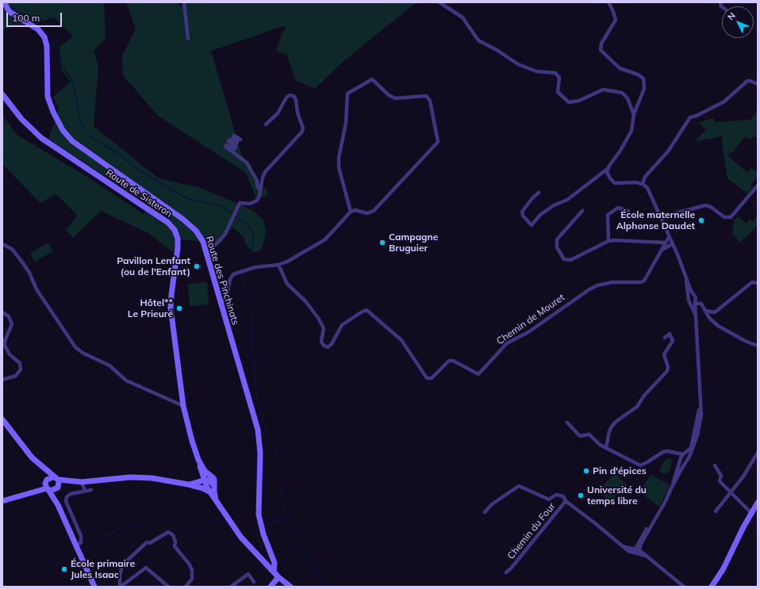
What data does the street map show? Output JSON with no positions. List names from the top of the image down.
{
  "streets": {
    "main road": ["Route de Sisteron", "Route des Pinchinats"],
    "street": ["Chemin de Mouret", "Chemin du Four"]
  },
  "crossings": [
    ["Route de Sisteron", "Route des Pinchinats"]
  ],
  "places": [
    "École maternelle Alphonse Daudet",
    "Campagne Bruguier",
    "Pavillon Lenfant (ou de l'Enfant)",
    "Hôtel** Le Prieuré",
    "Pin d'épices",
    "Université du temps libre",
    "École primaire Jules Isaac"
  ],
  "scale_bar": "100 m",
  "north": "top left"
}
